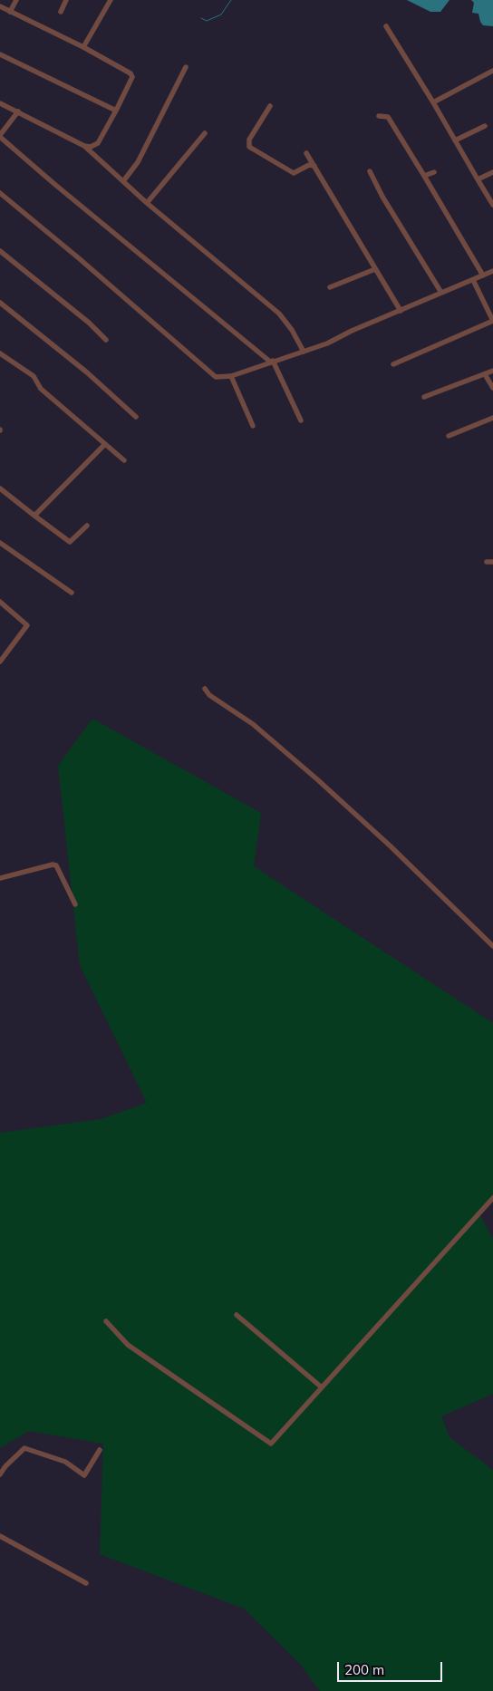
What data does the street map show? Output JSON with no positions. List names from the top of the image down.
{
  "scale_bar": "200 m"
}
